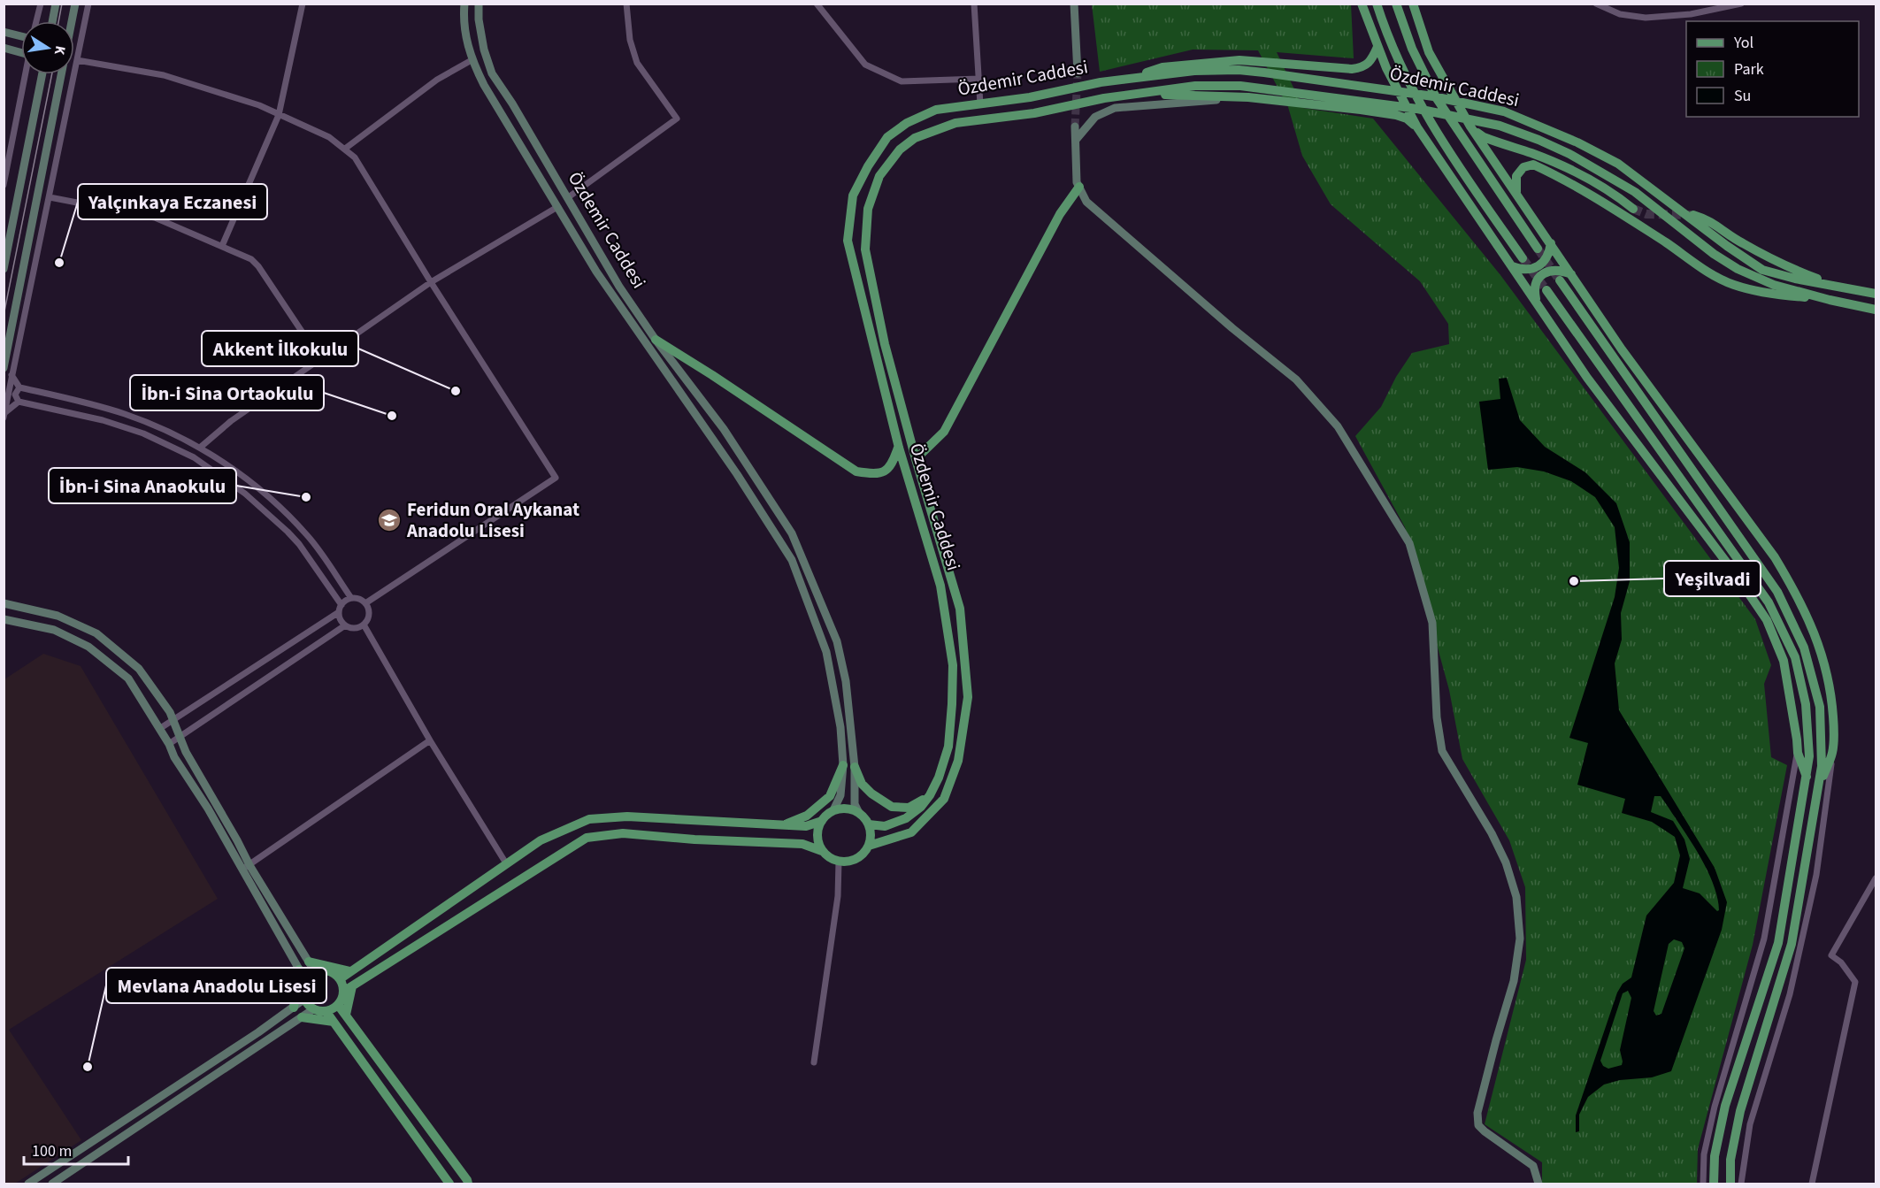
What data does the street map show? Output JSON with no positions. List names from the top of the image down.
{
  "streets": {
    "main road": ["Özdemir Caddesi"]
  },
  "places": {
    "other": [
      "Yalçınkaya Eczanesi",
      "Akkent İlkokulu",
      "İbn-i Sina Ortaokulu",
      "İbn-i Sina Anaokulu",
      "Yeşilvadi",
      "Mevlana Anadolu Lisesi"
    ],
    "school or university": ["Feridun Oral Aykanat Anadolu Lisesi"]
  },
  "legend": ["Yol", "Park", "Su"],
  "scale_bar": "100 m",
  "north": "right"
}
